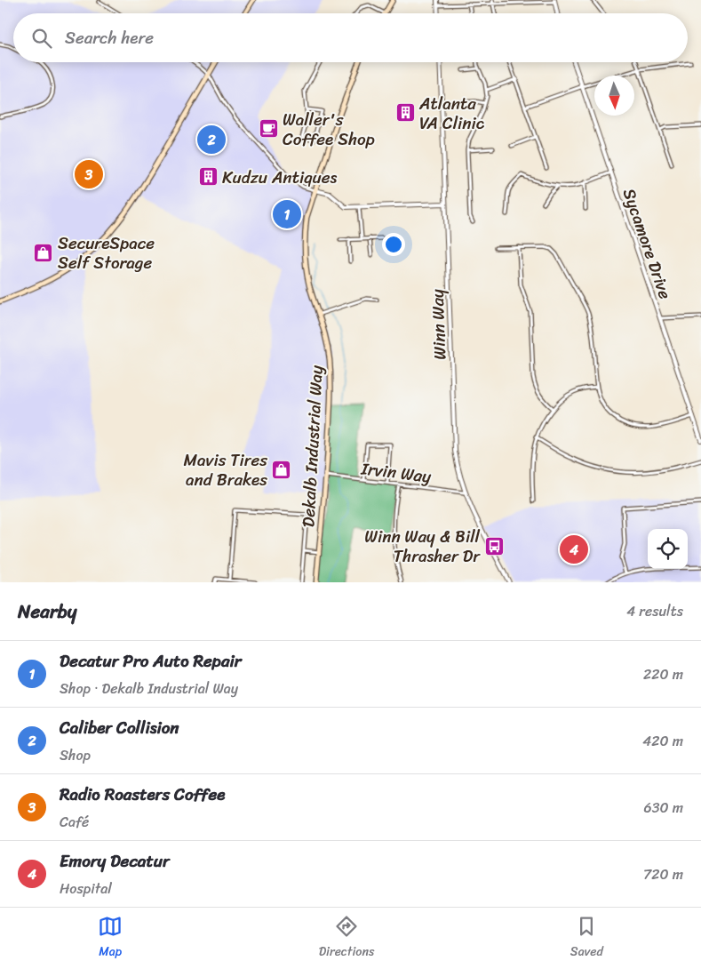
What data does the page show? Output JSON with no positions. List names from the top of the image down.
{
  "streets": {
    "main road": ["Dekalb Industrial Way"],
    "street": ["Sycamore Drive", "Winn Way", "Irvin Way"]
  },
  "crossings": [
    ["Winn Way", "Irvin Way"],
    ["Dekalb Industrial Way", "Irvin Way"]
  ],
  "places": {
    "building": ["Atlanta VA Clinic", "Kudzu Antiques"],
    "cafe": ["Waller's Coffee Shop"],
    "shop": ["SecureSpace Self Storage", "Mavis Tires and Brakes"],
    "bus stop": ["Winn Way & Bill Thrasher Dr"]
  },
  "north": "bottom",
  "page": {
    "search": "Search here",
    "pins": [
      "2",
      "3",
      "1",
      "4"
    ],
    "heading": ["Nearby", "4 results"],
    "list": [
      {
        "mark": "1",
        "name": "Decatur Pro Auto Repair",
        "note": "Shop · Dekalb Industrial Way",
        "value": "220 m"
      },
      {
        "mark": "2",
        "name": "Caliber Collision",
        "note": "Shop",
        "value": "420 m"
      },
      {
        "mark": "3",
        "name": "Radio Roasters Coffee",
        "note": "Café",
        "value": "630 m"
      },
      {
        "mark": "4",
        "name": "Emory Decatur",
        "note": "Hospital",
        "value": "720 m"
      }
    ],
    "nav": ["Map", "Directions", "Saved"]
  }
}
